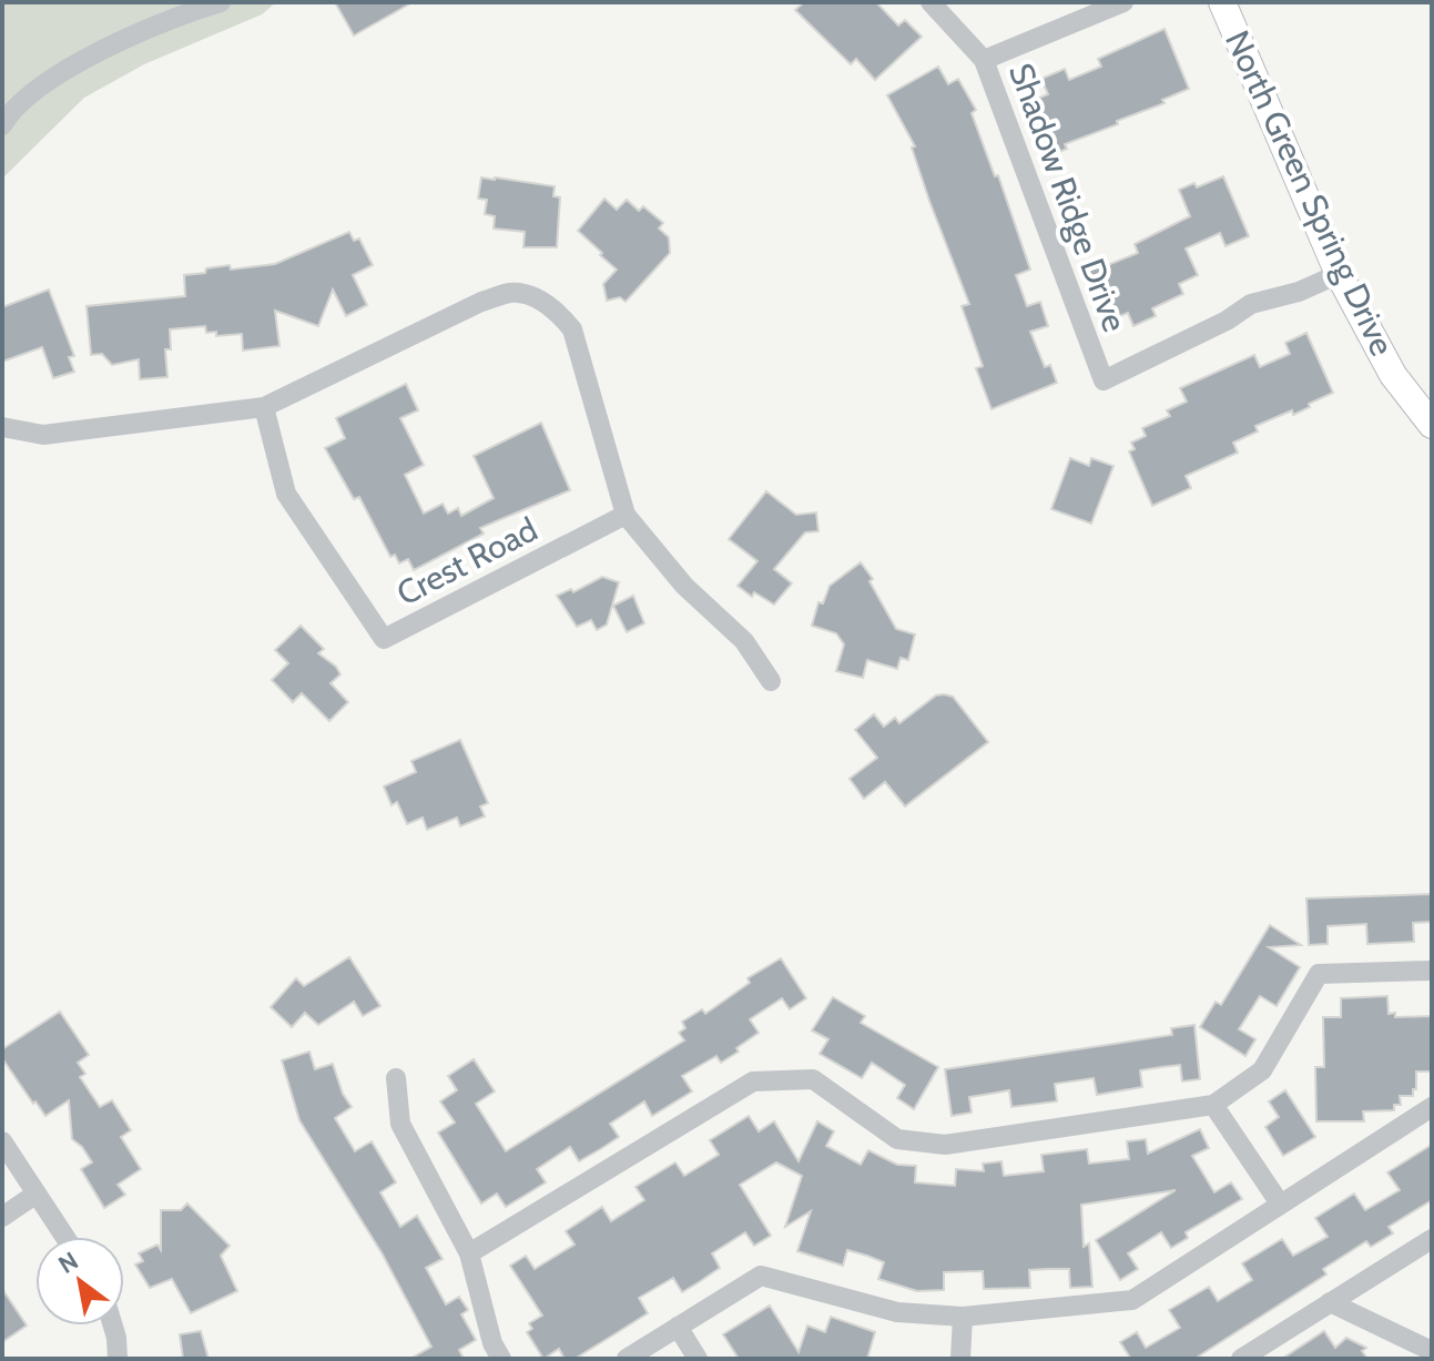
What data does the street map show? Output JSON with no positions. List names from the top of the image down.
{
  "streets": {
    "main road": ["North Green Spring Drive"],
    "street": ["Shadow Ridge Drive", "Crest Road"]
  },
  "crossings": [
    ["North Green Spring Drive", "Shadow Ridge Drive"]
  ],
  "north": "top left"
}
